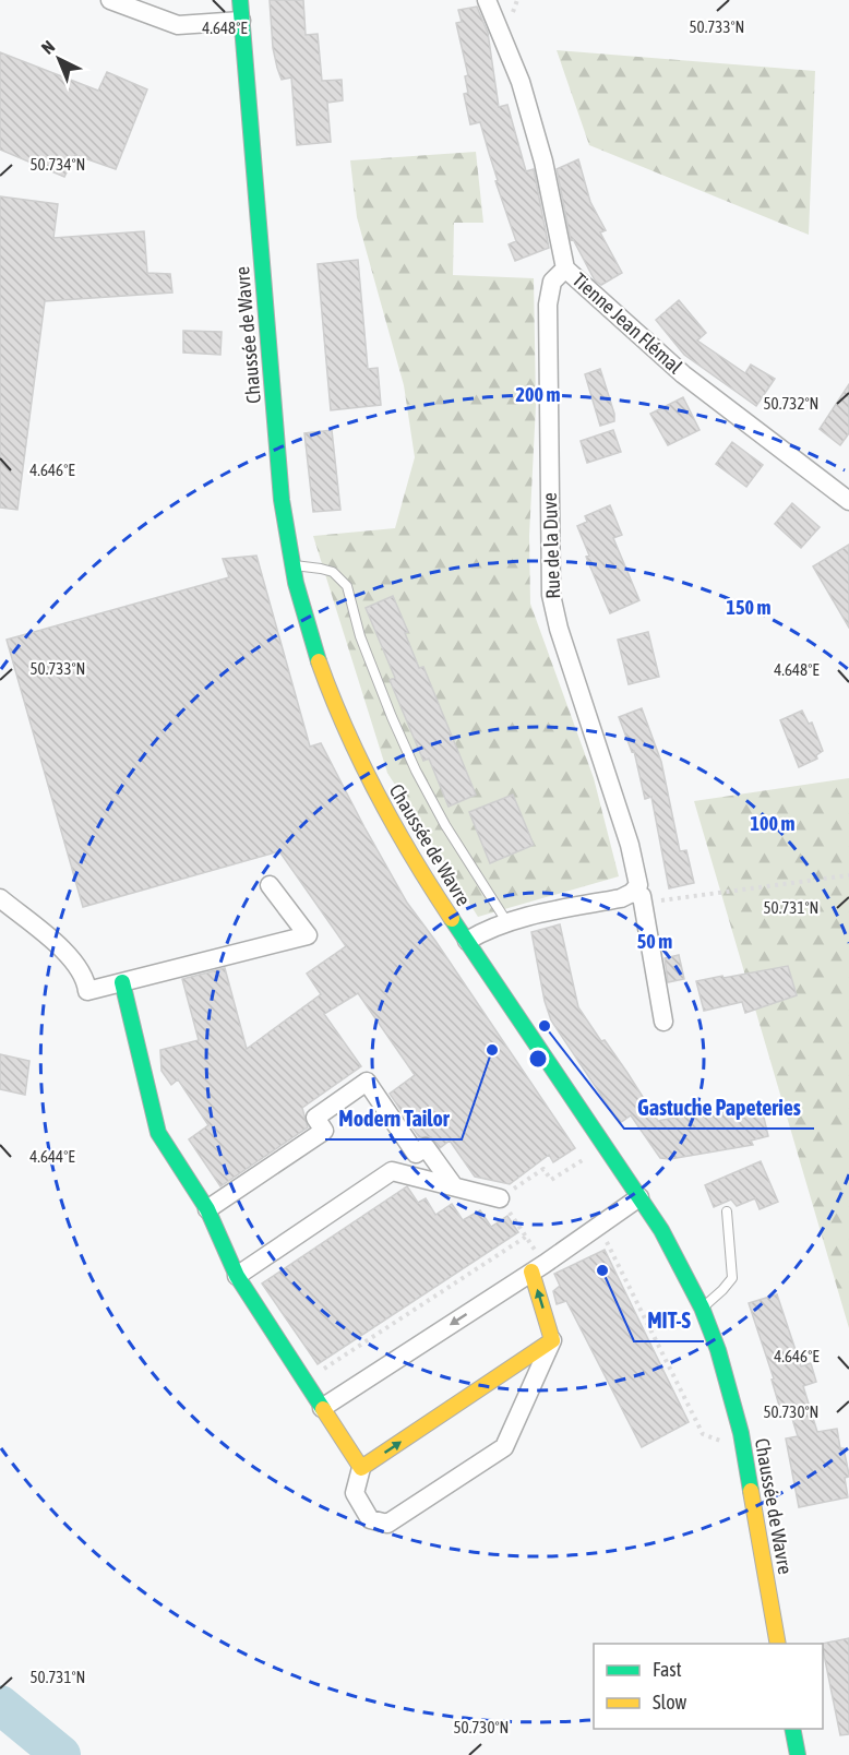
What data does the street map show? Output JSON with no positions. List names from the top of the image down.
{
  "streets": {
    "main road": ["Chaussée de Wavre"],
    "street": ["Tienne Jean Flémal", "Rue de la Duve"]
  },
  "crossings": [
    ["Tienne Jean Flémal", "Rue de la Duve"]
  ],
  "places": ["Gastuche Papeteries", "Modern Tailor", "MIT-S"],
  "legend": ["Fast", "Slow"],
  "north": "top left",
  "coordinates": [
    "50.733°N",
    "4.648°E",
    "50.734°N",
    "50.732°N",
    "4.646°E",
    "50.731°N",
    "4.644°E",
    "50.730°N"
  ],
  "rings": [
    "200 m",
    "150 m",
    "100 m",
    "50 m"
  ]
}
